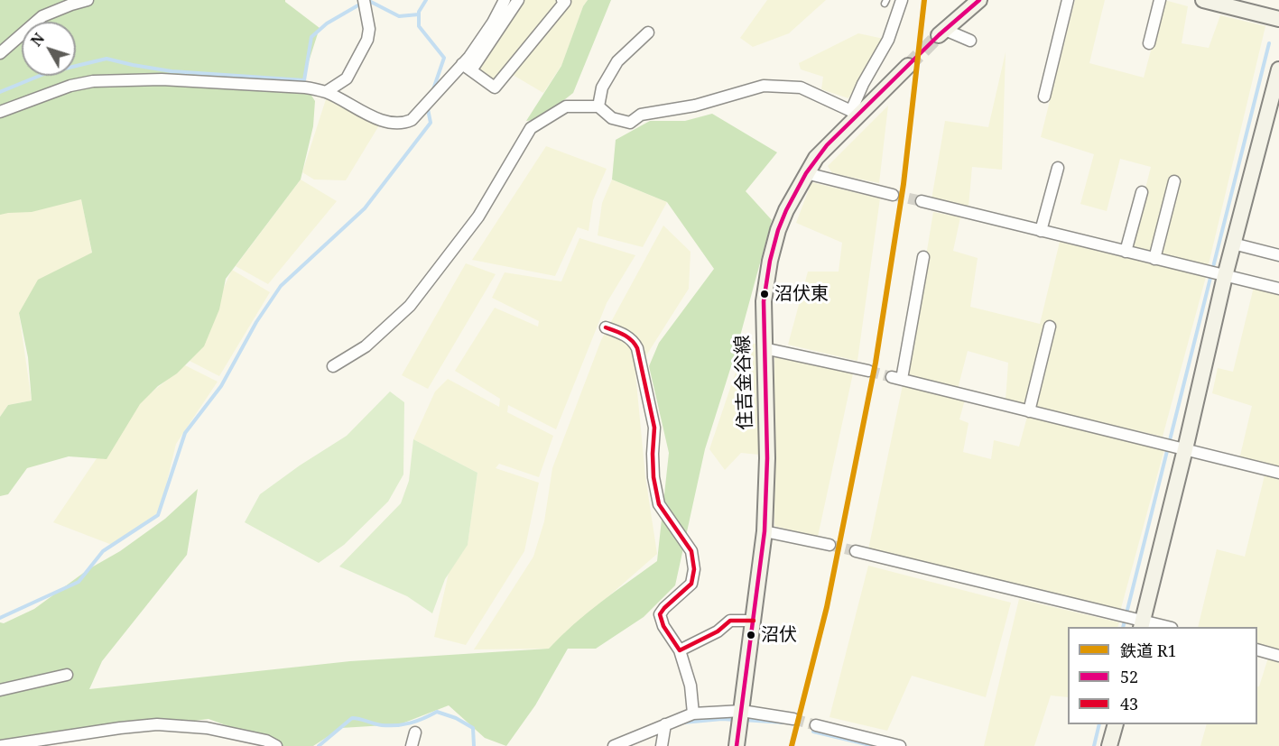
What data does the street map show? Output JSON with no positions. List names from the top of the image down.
{
  "streets": {
    "main road": ["住吉金谷線"]
  },
  "places": ["沼伏東", "沼伏"],
  "lines": ["rail line R1", "transit line 52", "transit line 43"],
  "legend": ["鉄道 R1", "52", "43"],
  "north": "top left"
}
